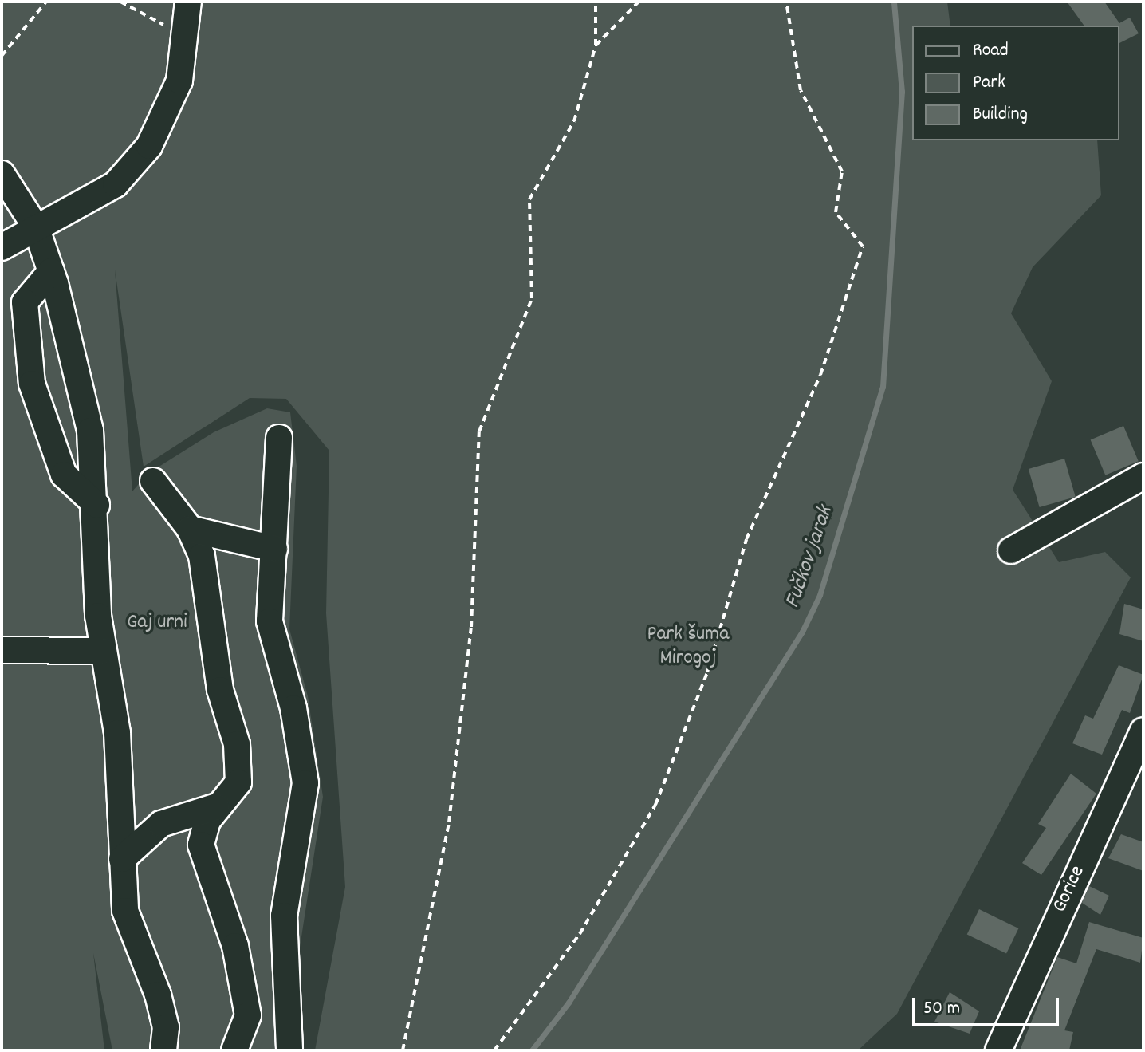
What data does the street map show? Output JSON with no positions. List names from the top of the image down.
{
  "streets": {
    "street": ["Gorice"]
  },
  "water": ["Fučkov jarak"],
  "parks": ["Gaj urni", "Park šuma Mirogoj"],
  "legend": ["Road", "Park", "Building"],
  "scale_bar": "50 m"
}
